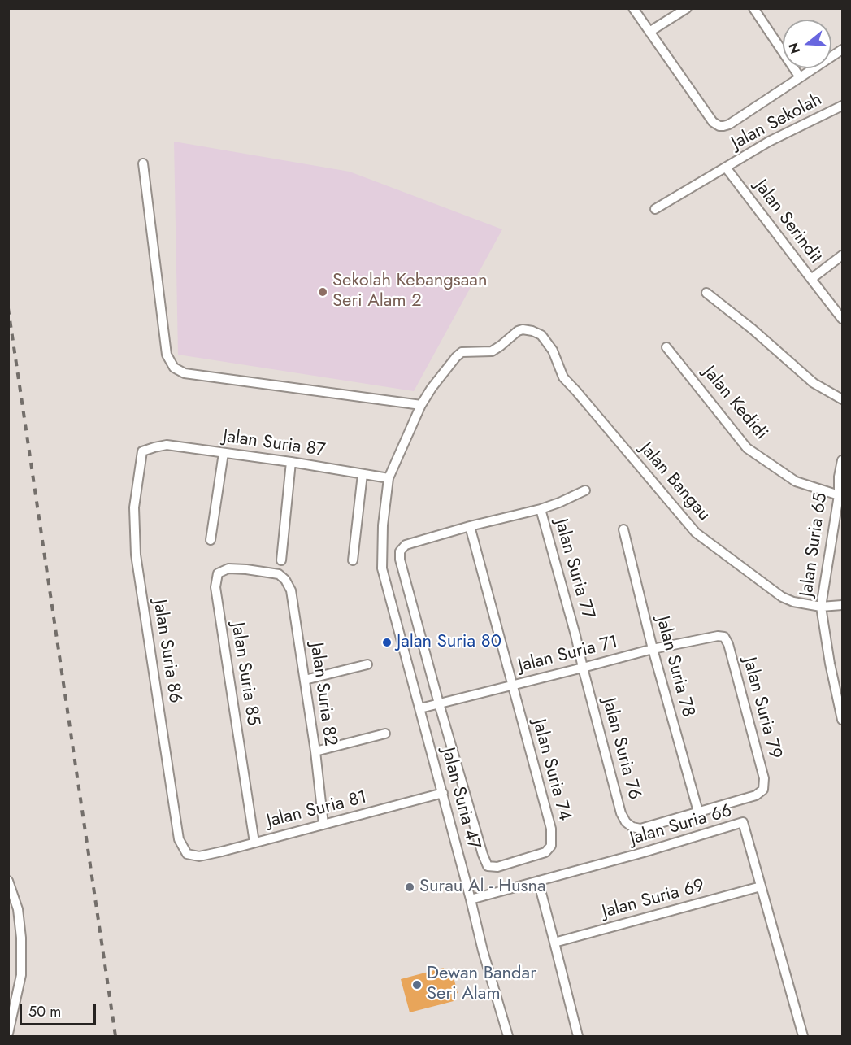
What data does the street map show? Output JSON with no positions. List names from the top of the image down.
{
  "streets": {
    "street": [
      "Jalan Sekolah",
      "Jalan Serindit",
      "Jalan Kedidi",
      "Jalan Suria 87",
      "Jalan Bangau",
      "Jalan Suria 65",
      "Jalan Suria 77",
      "Jalan Suria 86",
      "Jalan Suria 71",
      "Jalan Suria 78",
      "Jalan Suria 85",
      "Jalan Suria 82",
      "Jalan Suria 79",
      "Jalan Suria 76",
      "Jalan Suria 74",
      "Jalan Suria 47",
      "Jalan Suria 81",
      "Jalan Suria 66",
      "Jalan Suria 69"
    ]
  },
  "crossings": [
    ["Jalan Sekolah", "Jalan Serindit"],
    ["Jalan Kedidi", "Jalan Suria 65"],
    ["Jalan Suria 87", "Jalan Suria 86"],
    ["Jalan Suria 87", "Jalan Suria 47"],
    ["Jalan Bangau", "Jalan Suria 65"],
    ["Jalan Bangau", "Jalan Suria 47"],
    ["Jalan Suria 77", "Jalan Suria 71"],
    ["Jalan Suria 77", "Jalan Suria 76"],
    ["Jalan Suria 86", "Jalan Suria 81"],
    ["Jalan Suria 71", "Jalan Suria 78"],
    ["Jalan Suria 71", "Jalan Suria 79"],
    ["Jalan Suria 71", "Jalan Suria 76"],
    ["Jalan Suria 71", "Jalan Suria 74"],
    ["Jalan Suria 71", "Jalan Suria 47"],
    ["Jalan Suria 78", "Jalan Suria 79"],
    ["Jalan Suria 78", "Jalan Suria 76"],
    ["Jalan Suria 85", "Jalan Suria 82"],
    ["Jalan Suria 85", "Jalan Suria 81"],
    ["Jalan Suria 82", "Jalan Suria 81"],
    ["Jalan Suria 79", "Jalan Suria 76"],
    ["Jalan Suria 47", "Jalan Suria 81"],
    ["Jalan Suria 47", "Jalan Suria 66"],
    ["Jalan Suria 66", "Jalan Suria 69"]
  ],
  "places": [
    "Sekolah Kebangsaan Seri Alam 2",
    "Jalan Suria 80",
    "Surau Al - Husna",
    "Dewan Bandar Seri Alam"
  ],
  "scale_bar": "50 m",
  "north": "left"
}
